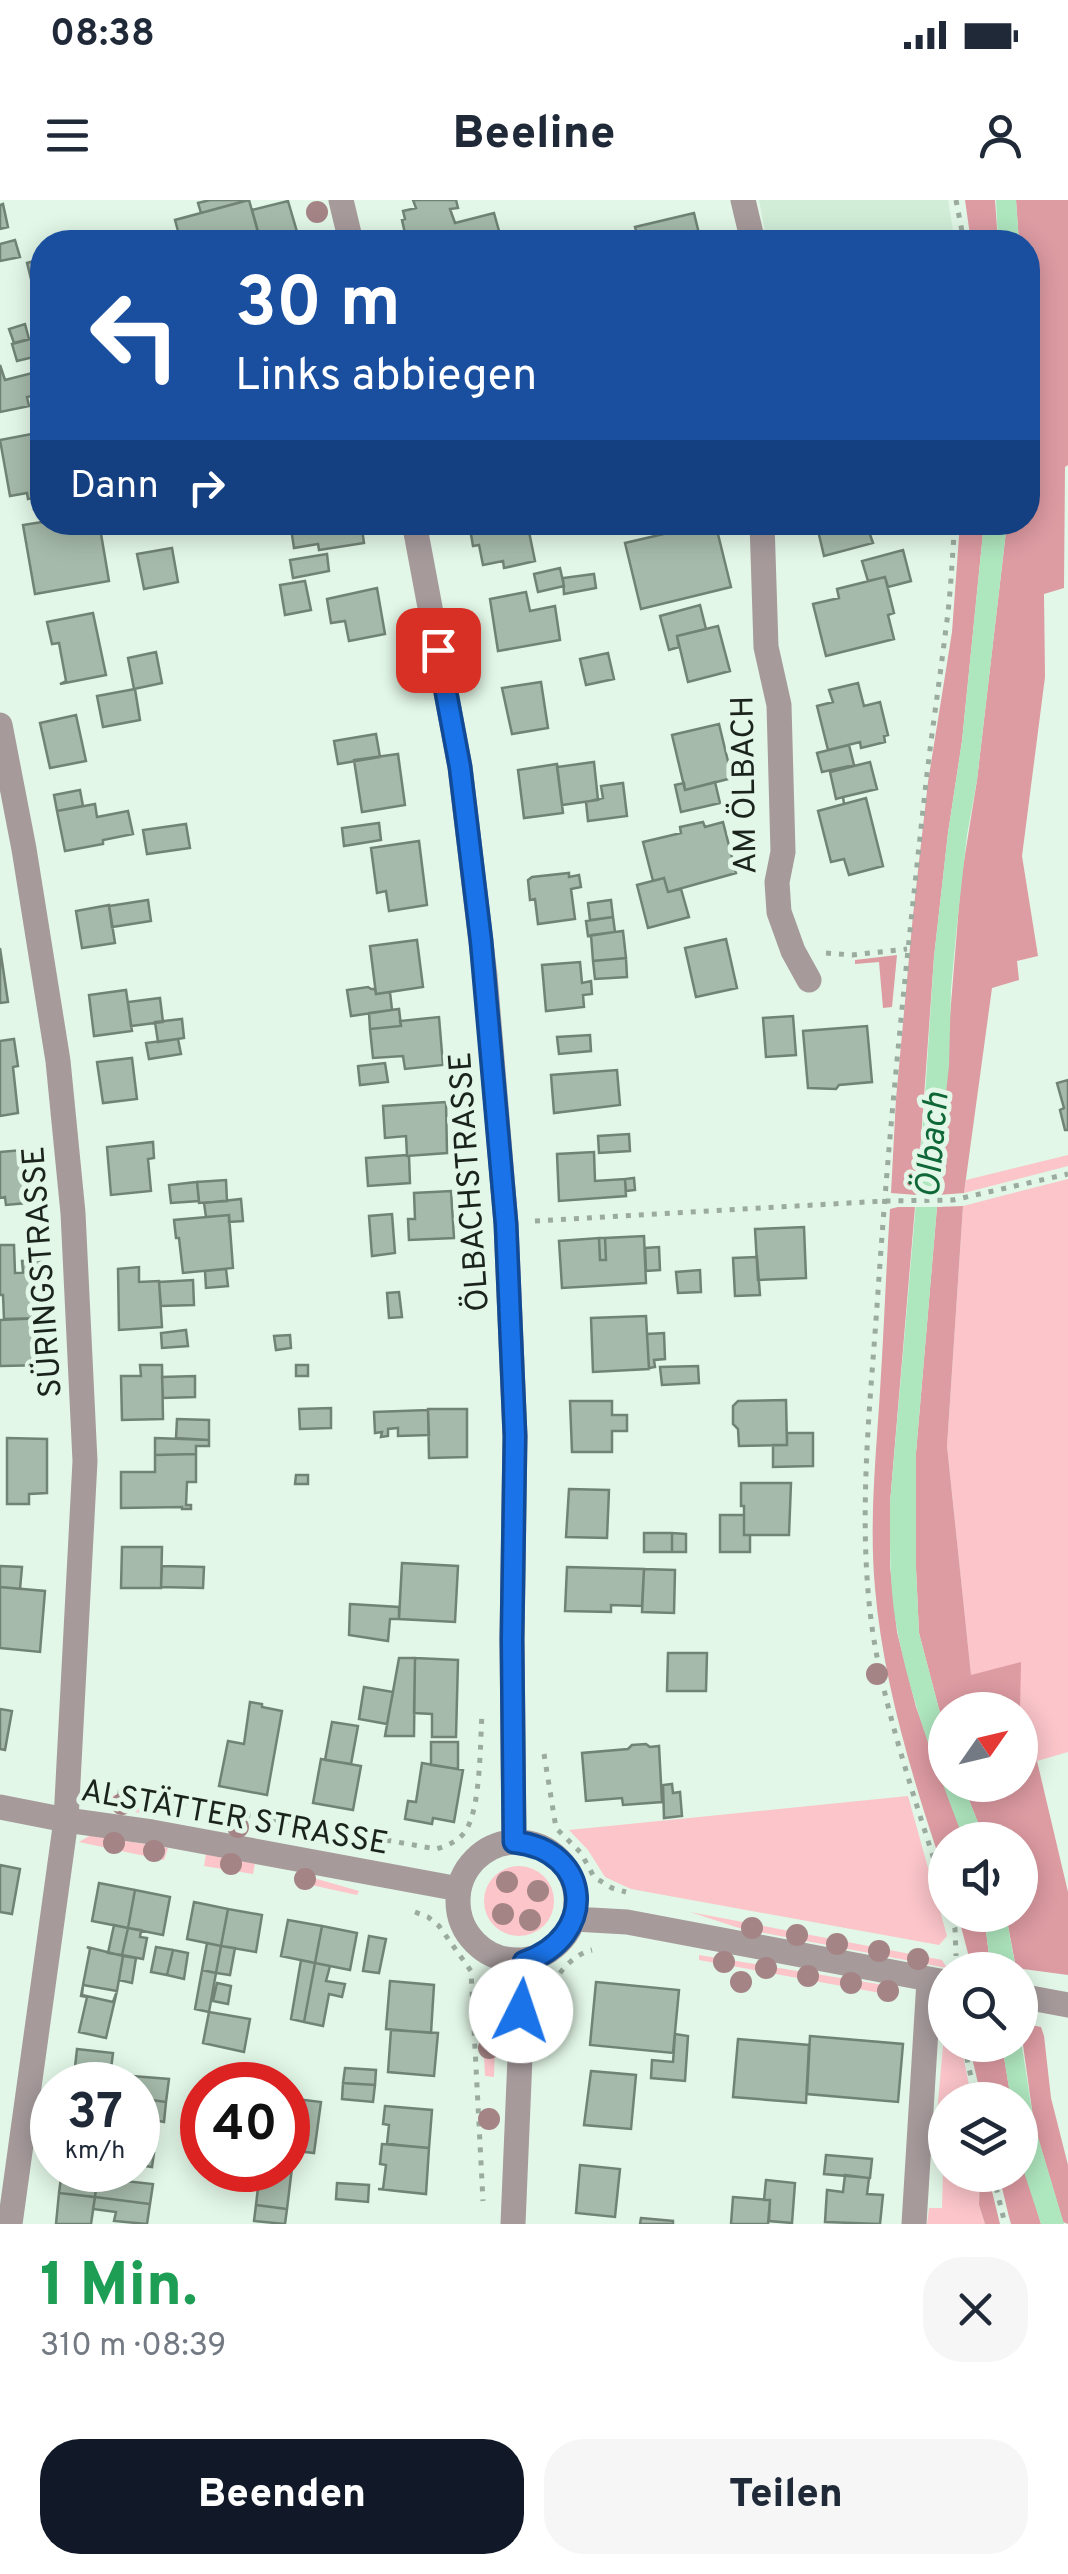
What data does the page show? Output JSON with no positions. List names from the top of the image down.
{
  "streets": {
    "street": [
      "AM ÖLBACH",
      "ÖLBACHSTRASSE",
      "SÜRINGSTRASSE",
      "ALSTÄTTER STRASSE"
    ]
  },
  "crossings": [
    ["ÖLBACHSTRASSE", "ALSTÄTTER STRASSE"],
    ["SÜRINGSTRASSE", "ALSTÄTTER STRASSE"]
  ],
  "water": ["Ölbach"],
  "north": "top right",
  "page": {
    "status": "08:38",
    "header": "Beeline",
    "turn": ["30 m", "Links abbiegen"],
    "then": "Dann",
    "speed": "37 km/h",
    "limit": "40",
    "heading": ["1 Min.", "310 m · 08:39"],
    "buttons": ["Beenden", "Teilen"]
  }
}
